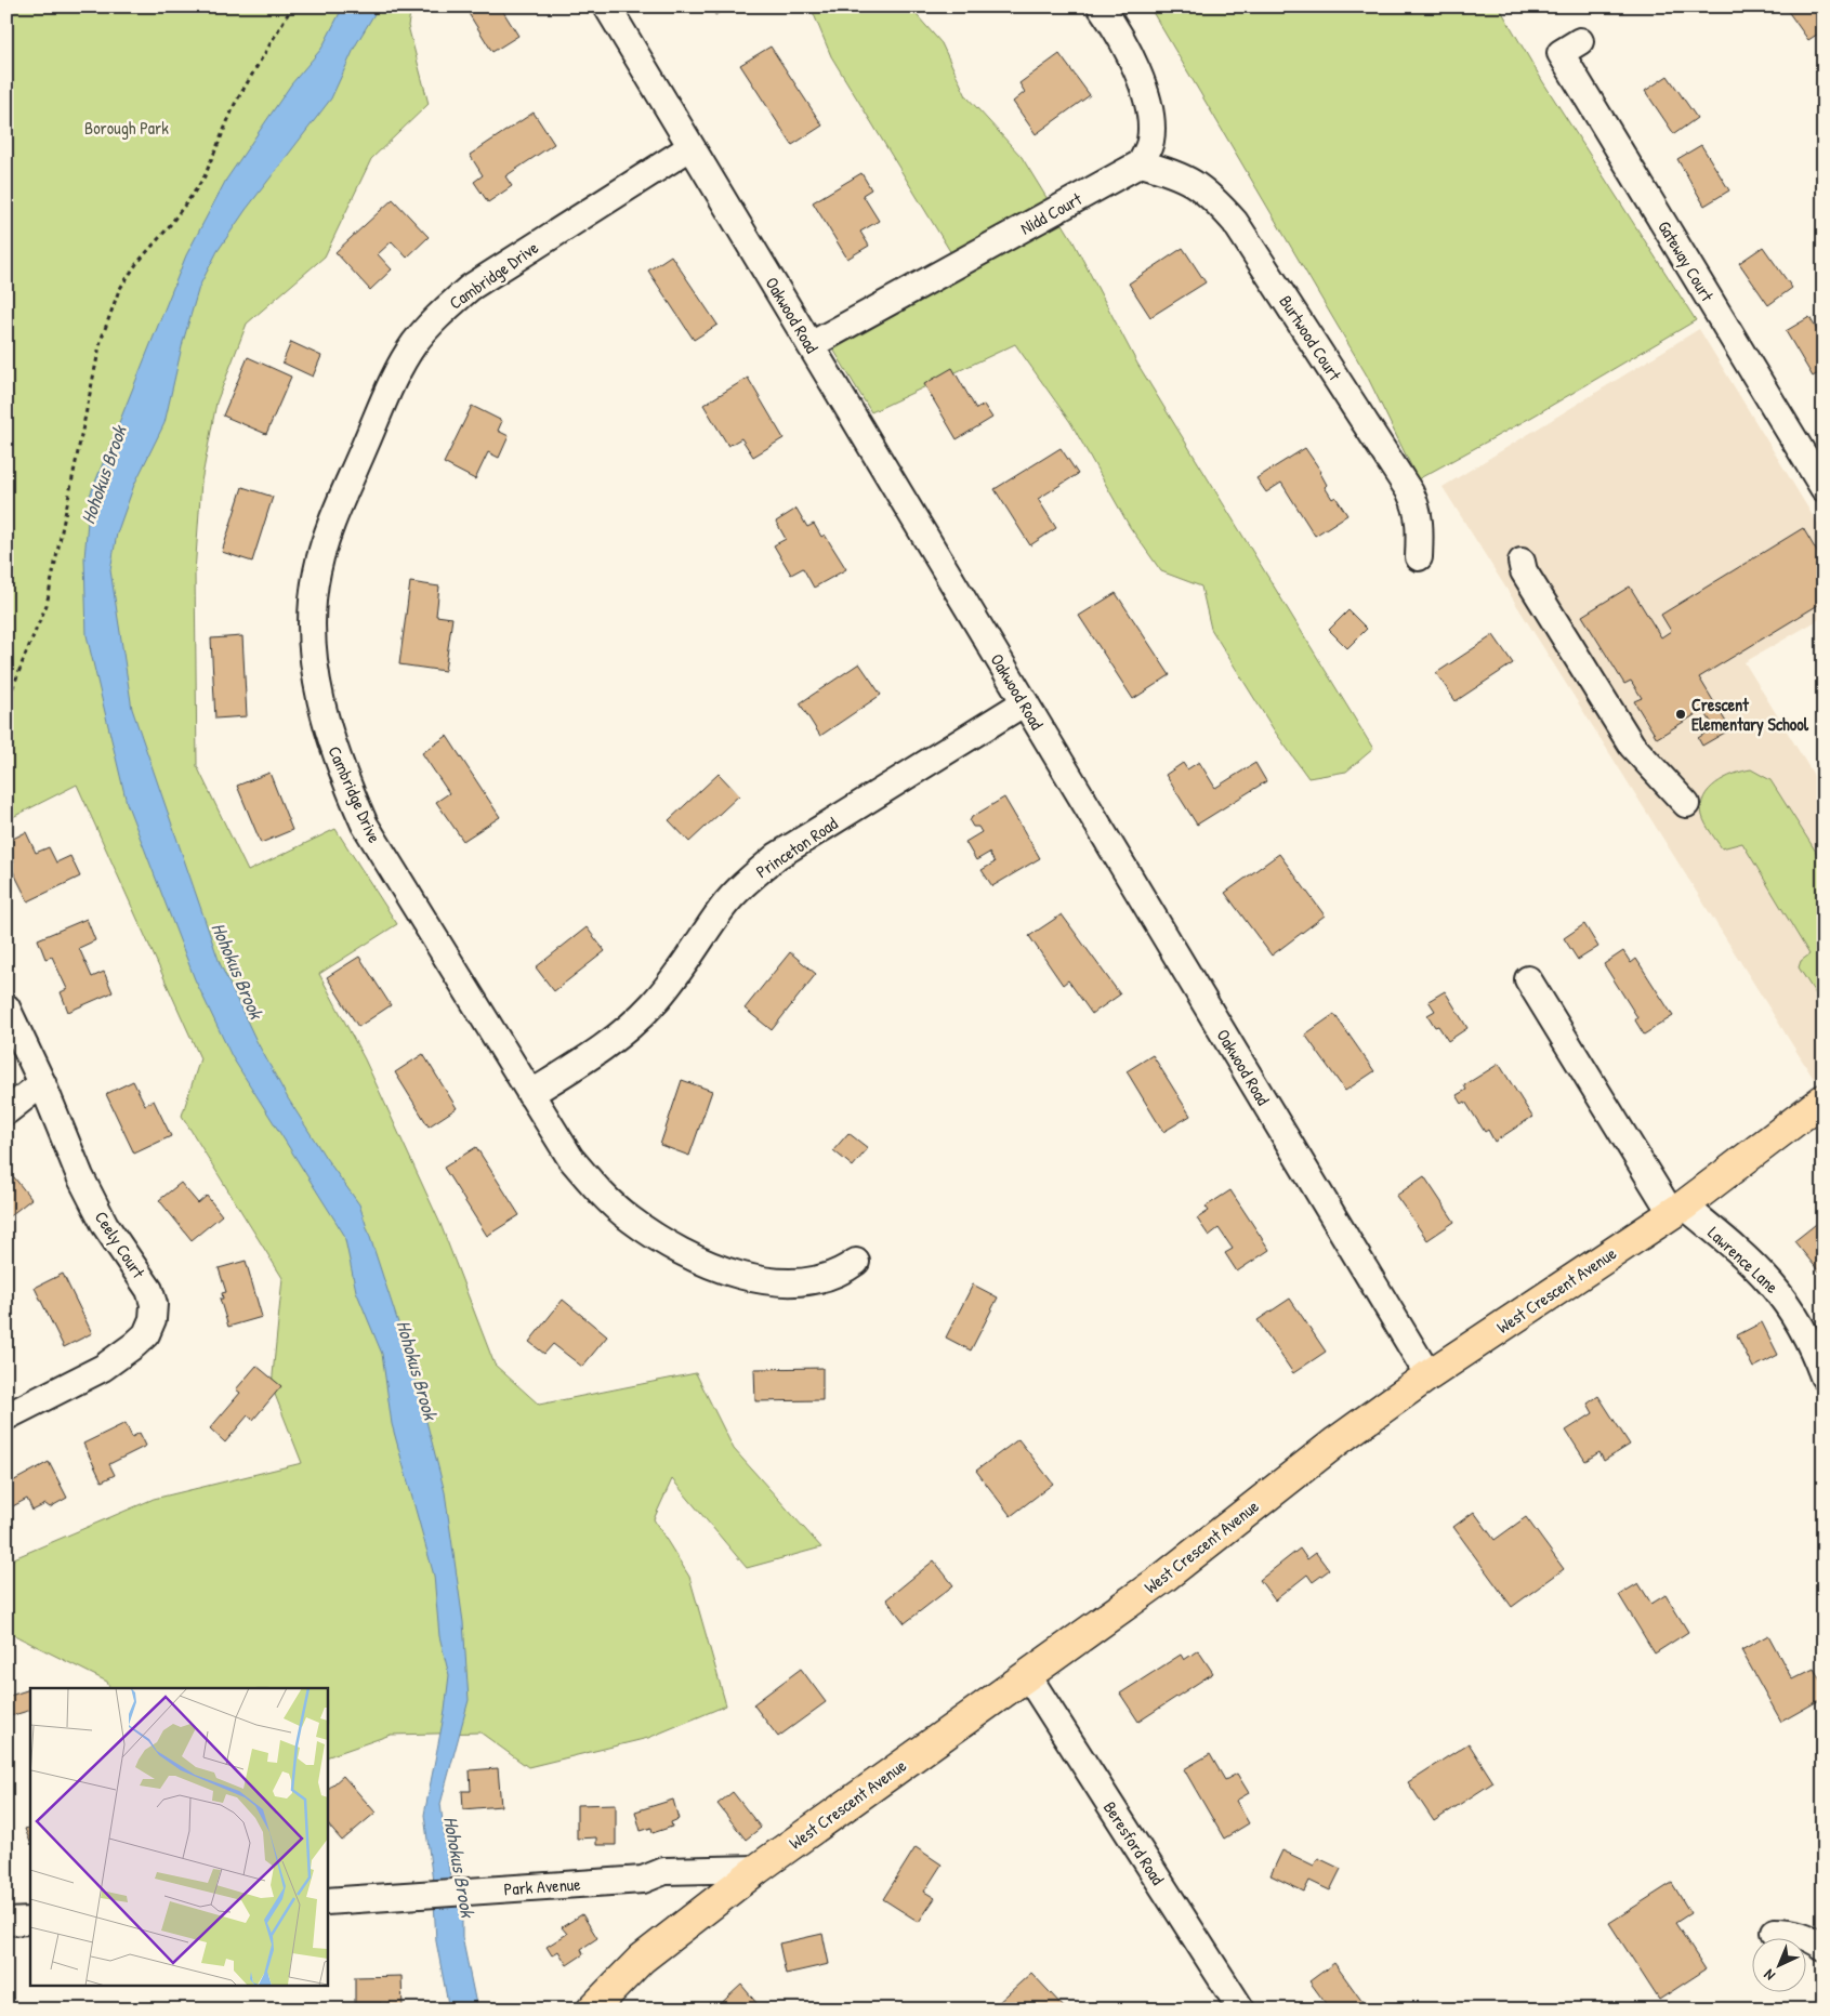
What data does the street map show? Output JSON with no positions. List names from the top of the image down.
{
  "streets": {
    "main road": ["West Crescent Avenue"],
    "street": [
      "Nidd Court",
      "Gateway Court",
      "Cambridge Drive",
      "Oakwood Road",
      "Burtwood Court",
      "Princeton Road",
      "Ceely Court",
      "Lawrence Lane",
      "Beresford Road",
      "Park Avenue"
    ]
  },
  "crossings": [
    ["Nidd Court", "Oakwood Road"],
    ["Nidd Court", "Burtwood Court"],
    ["Cambridge Drive", "Oakwood Road"],
    ["Cambridge Drive", "Princeton Road"],
    ["Oakwood Road", "Princeton Road"],
    ["Oakwood Road", "West Crescent Avenue"],
    ["Lawrence Lane", "West Crescent Avenue"],
    ["West Crescent Avenue", "Beresford Road"],
    ["West Crescent Avenue", "Park Avenue"]
  ],
  "water": ["Hohokus Brook"],
  "parks": ["Borough Park"],
  "places": ["Crescent Elementary School"],
  "north": "bottom left"
}
